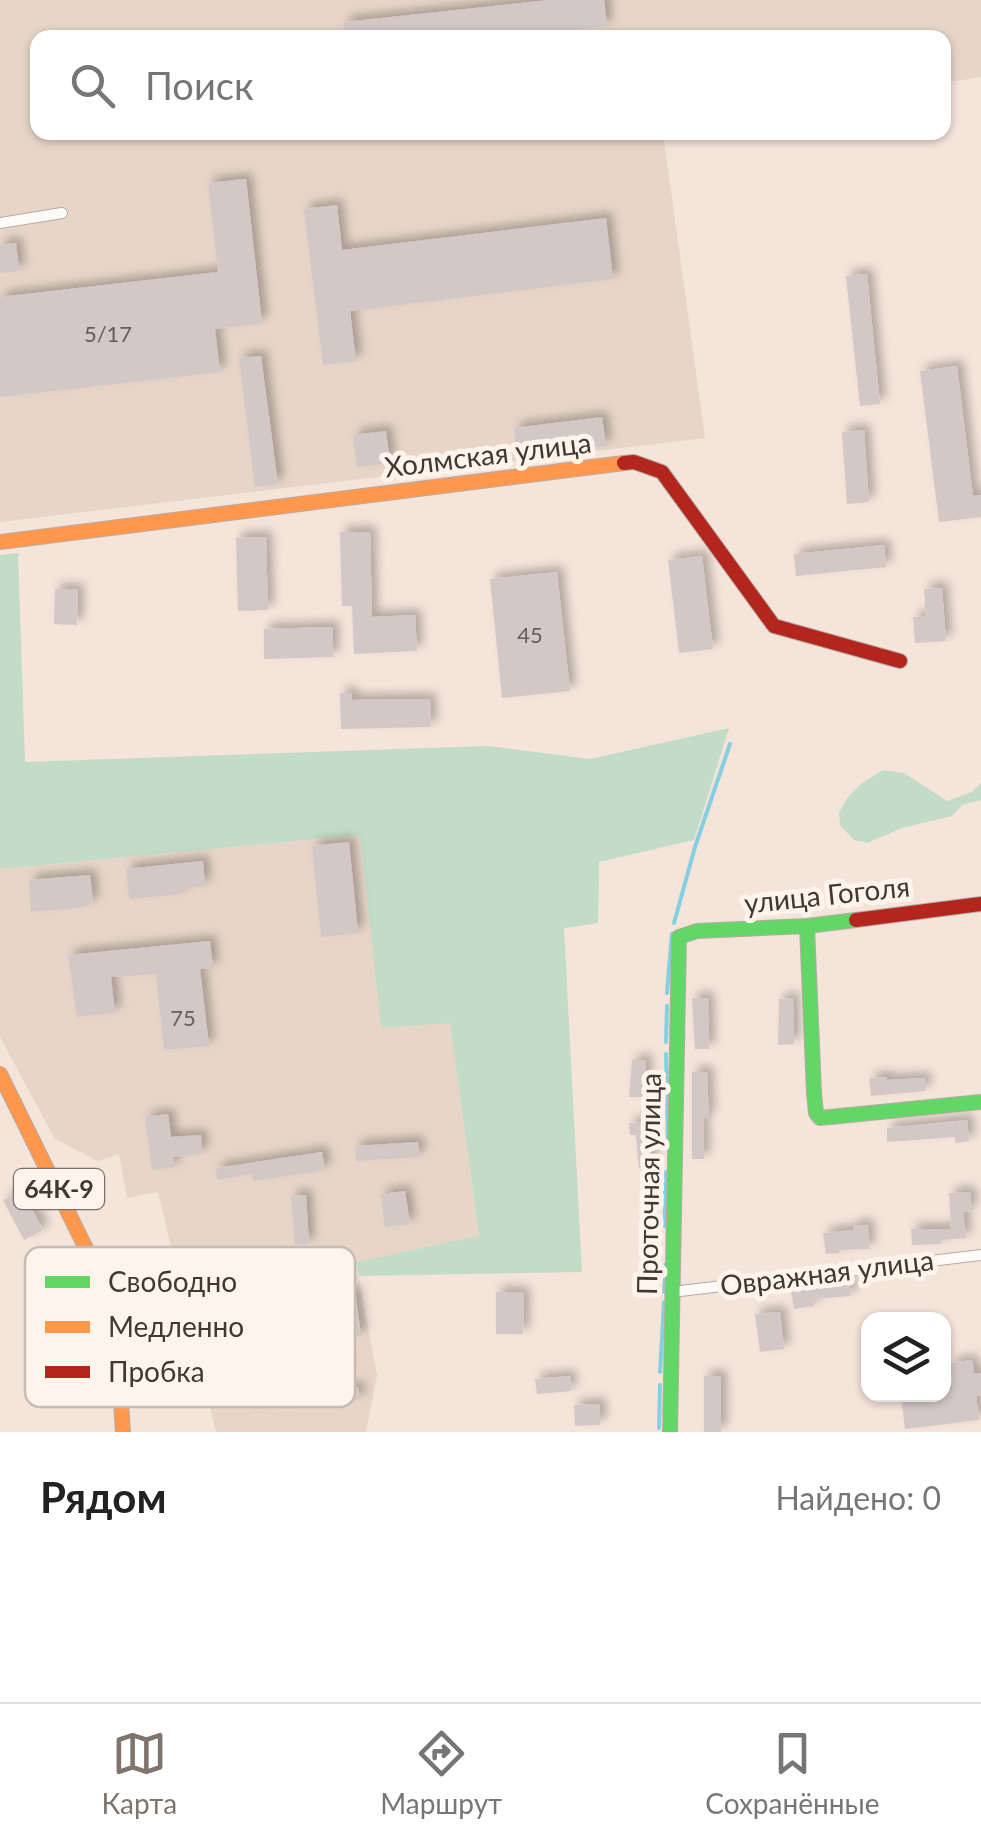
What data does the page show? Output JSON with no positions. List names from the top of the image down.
{
  "streets": {
    "street": [
      "Холмская улица",
      "улица Гоголя",
      "Проточная улица",
      "64К-9",
      "Овражная улица"
    ]
  },
  "crossings": [
    ["улица Гоголя", "Проточная улица"],
    ["Проточная улица", "Овражная улица"]
  ],
  "house_numbers": ["5/17", "45", "75"],
  "legend": ["Свободно", "Медленно", "Пробка"],
  "page": {
    "search": "Поиск",
    "heading": ["Рядом", "Найдено: 0"],
    "nav": ["Карта", "Маршрут", "Сохранённые"]
  }
}
